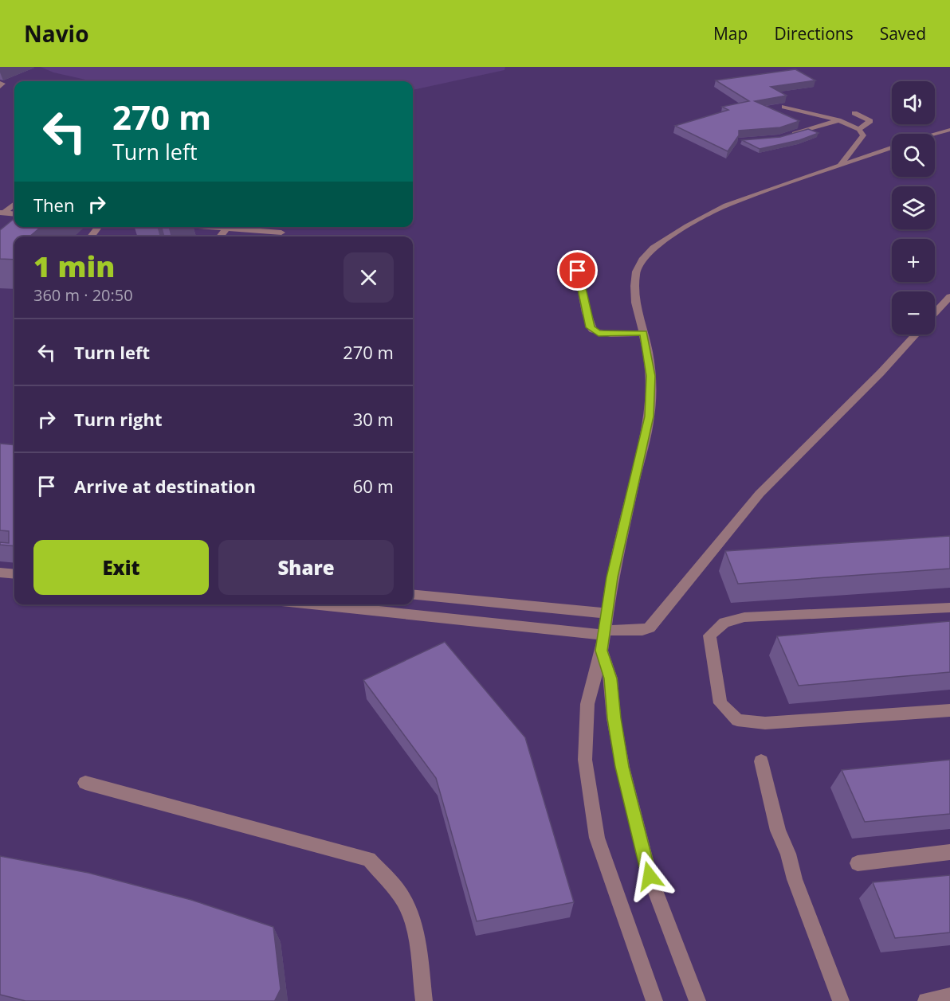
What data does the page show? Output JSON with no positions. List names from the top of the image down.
{
  "page": {
    "header": "Navio",
    "nav": ["Map", "Directions", "Saved"],
    "map_buttons": ["+", "−"],
    "turn": ["270 m", "Turn left"],
    "then": "Then",
    "heading": ["1 min", "360 m · 20:50"],
    "list": [
      {
        "name": "Turn left",
        "value": "270 m"
      },
      {
        "name": "Turn right",
        "value": "30 m"
      },
      {
        "name": "Arrive at destination",
        "value": "60 m"
      }
    ],
    "buttons": ["Exit", "Share"]
  }
}
